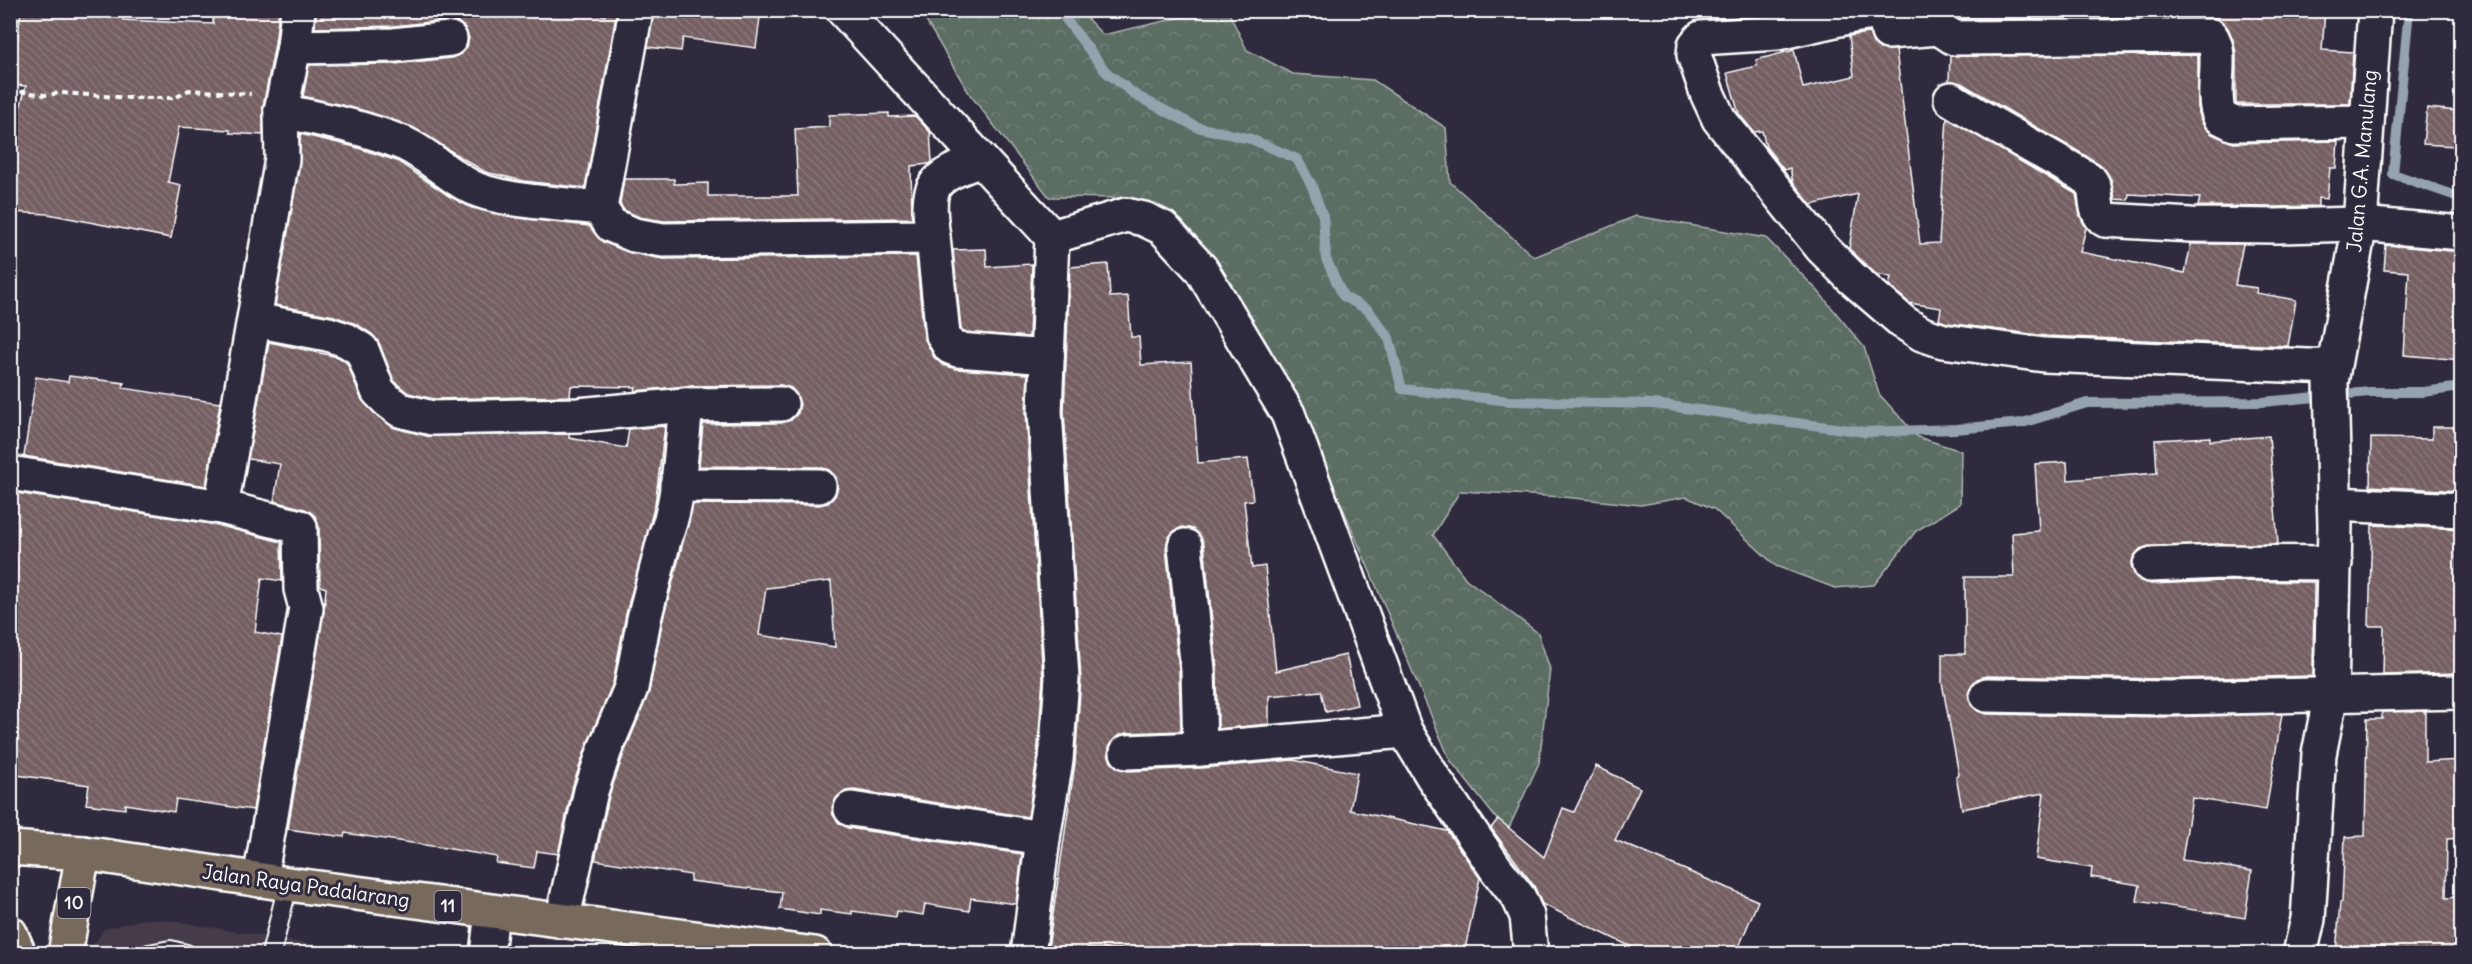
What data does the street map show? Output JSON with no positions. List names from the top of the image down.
{
  "streets": {
    "highway": ["Jalan Raya Padalarang", "10", "11"],
    "street": ["Jalan G.A. Manulang"]
  },
  "crossings": [
    ["Jalan Raya Padalarang", "10"]
  ]
}
